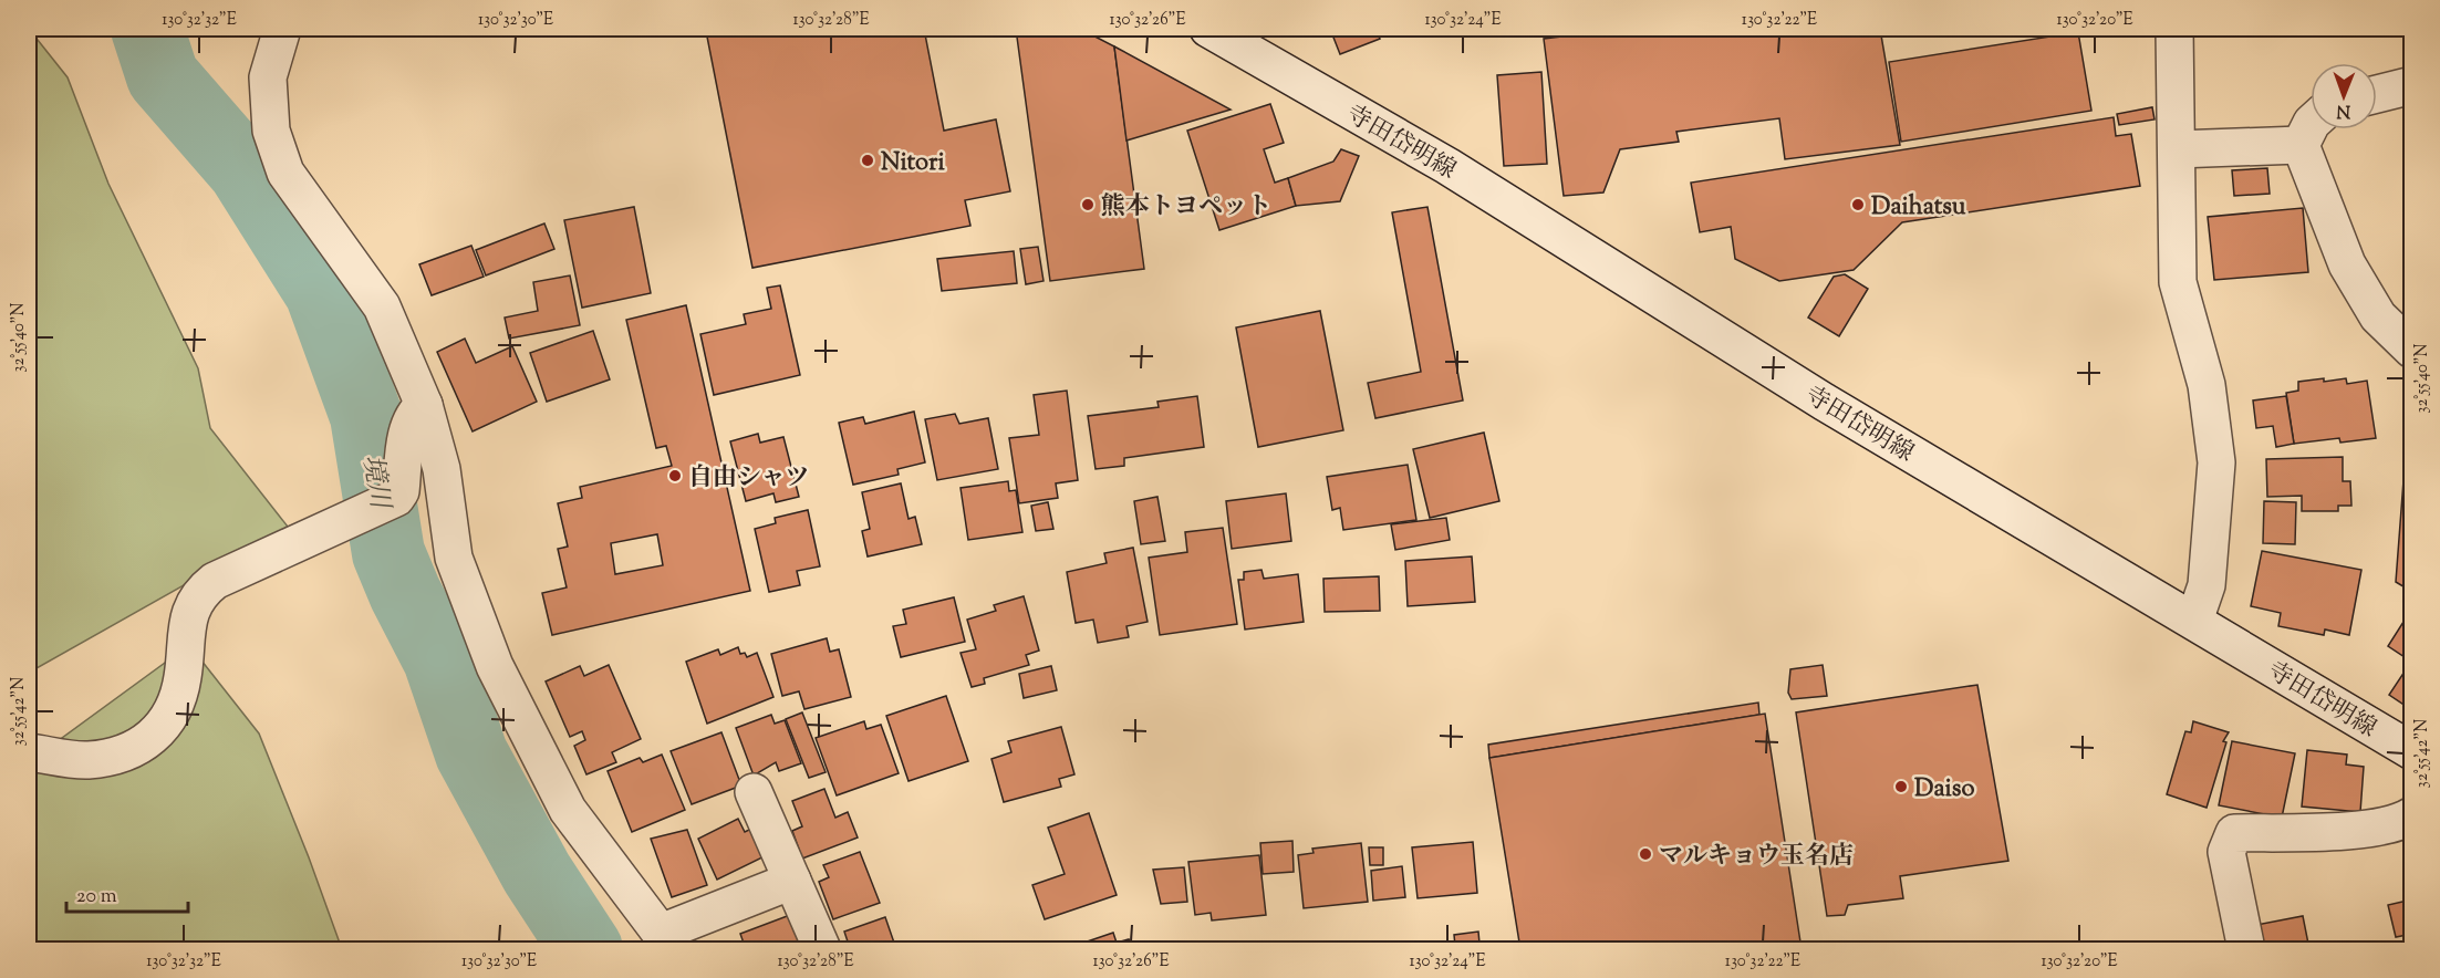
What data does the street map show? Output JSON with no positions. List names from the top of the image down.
{
  "streets": {
    "street": ["寺田岱明線"]
  },
  "water": ["境川"],
  "places": [
    "Nitori",
    "熊本トヨペット",
    "Daihatsu",
    "自由シャツ",
    "Daiso",
    "マルキョウ玉名店"
  ],
  "scale_bar": "20 m",
  "north": "bottom",
  "coordinates": [
    "130°32'32\"E",
    "130°32'30\"E",
    "130°32'28\"E",
    "130°32'26\"E",
    "130°32'24\"E",
    "130°32'22\"E",
    "130°32'20\"E",
    "32°55'40\"N",
    "32°55'42\"N"
  ]
}
